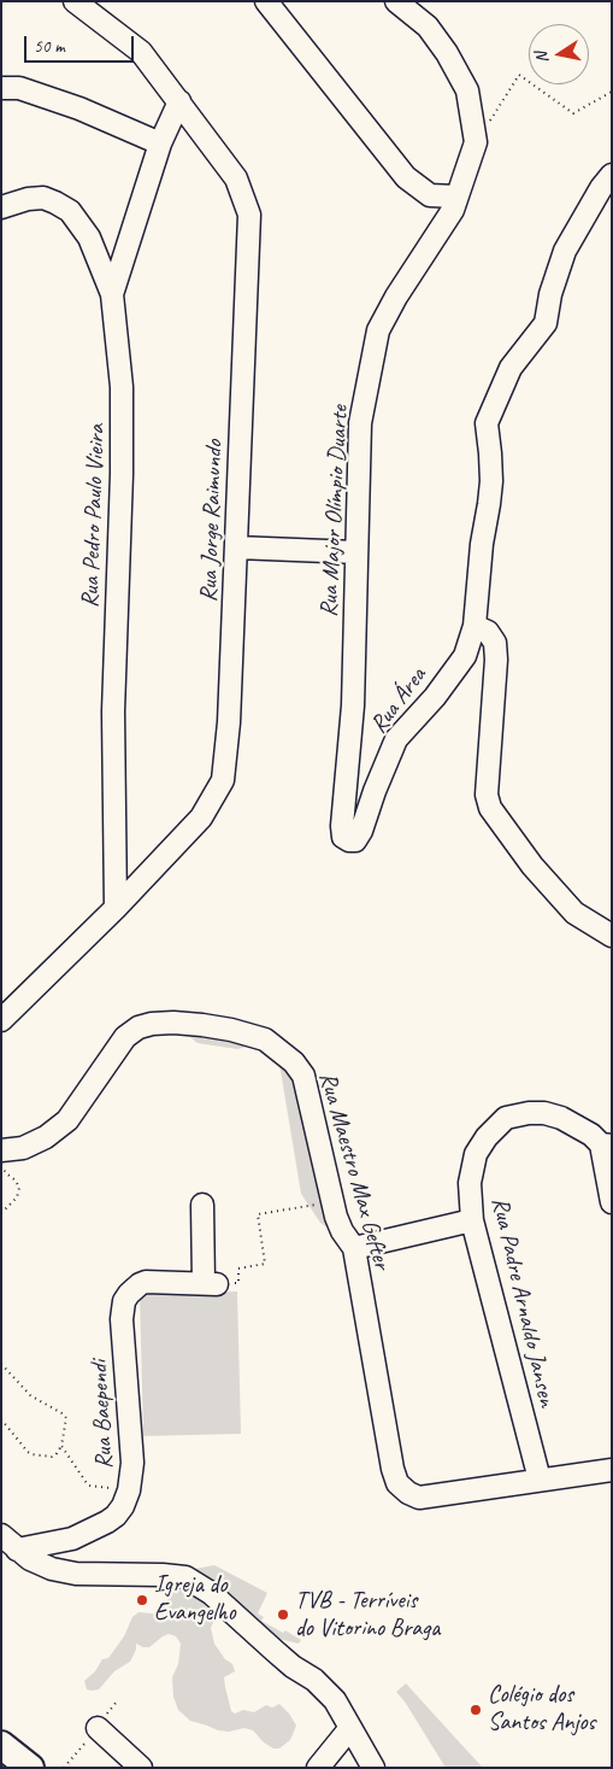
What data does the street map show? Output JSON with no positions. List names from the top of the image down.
{
  "streets": {
    "street": [
      "Rua Major Olímpio Duarte",
      "Rua Pedro Paulo Vieira",
      "Rua Jorge Raimundo",
      "Rua Área",
      "Rua Maestro Max Gefter",
      "Rua Padre Arnaldo Jansen",
      "Rua Baependi"
    ]
  },
  "crossings": [
    ["Rua Major Olímpio Duarte", "Rua Área"],
    ["Rua Pedro Paulo Vieira", "Rua Jorge Raimundo"],
    ["Rua Maestro Max Gefter", "Rua Padre Arnaldo Jansen"]
  ],
  "places": ["Igreja do Evangelho", "TVB - Terríveis do Vitorino Braga", "Colégio dos Santos Anjos"],
  "scale_bar": "50 m",
  "north": "left"
}
